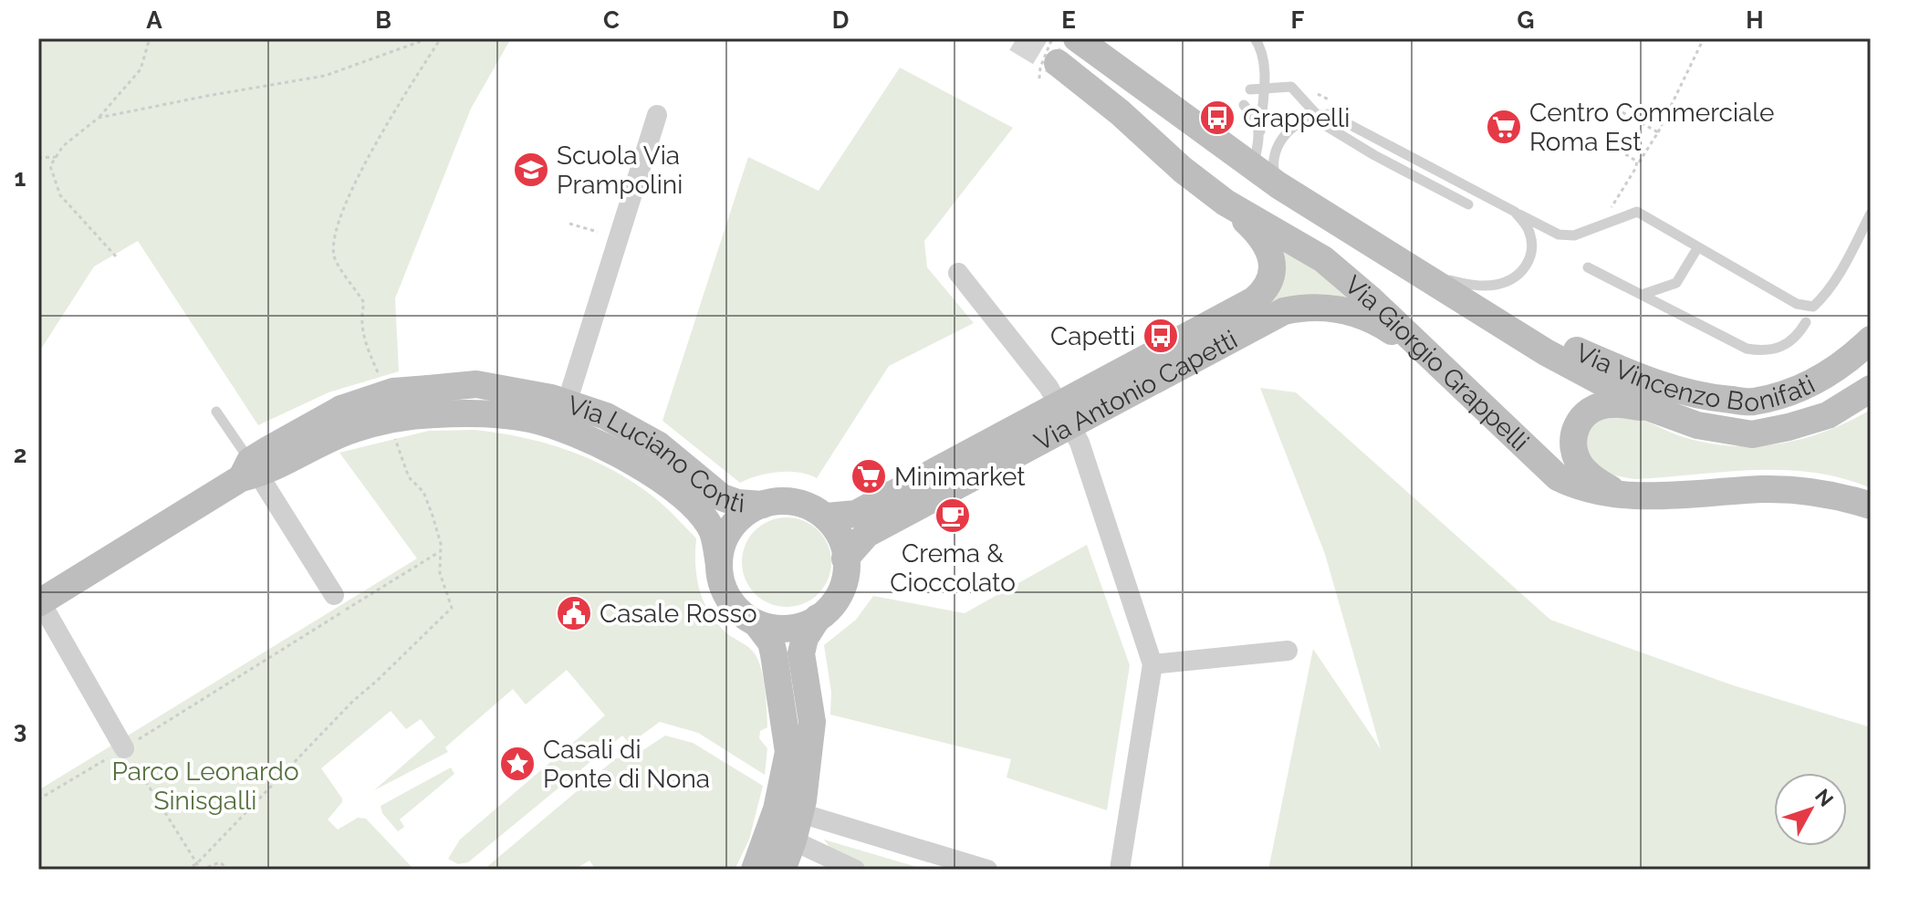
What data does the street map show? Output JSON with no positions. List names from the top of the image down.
{
  "streets": {
    "main road": [
      "Via Vincenzo Bonifati",
      "Via Giorgio Grappelli",
      "Via Antonio Capetti",
      "Via Luciano Conti"
    ]
  },
  "crossings": [
    ["Via Vincenzo Bonifati", "Via Giorgio Grappelli"],
    ["Via Giorgio Grappelli", "Via Antonio Capetti"],
    ["Via Antonio Capetti", "Via Luciano Conti"]
  ],
  "parks": ["Parco Leonardo Sinisgalli"],
  "places": {
    "bus stop": ["Grappelli", "Capetti"],
    "supermarket": ["Centro Commerciale Roma Est", "Minimarket"],
    "school or university": ["Scuola Via Prampolini"],
    "cafe": ["Crema & Cioccolato"],
    "public building": ["Casale Rosso"],
    "place": ["Casali di Ponte di Nona"]
  },
  "north": "top right",
  "grid": {
    "columns": [
      "A",
      "B",
      "C",
      "D",
      "E",
      "F",
      "G",
      "H"
    ],
    "rows": ["1", "2", "3"]
  }
}
